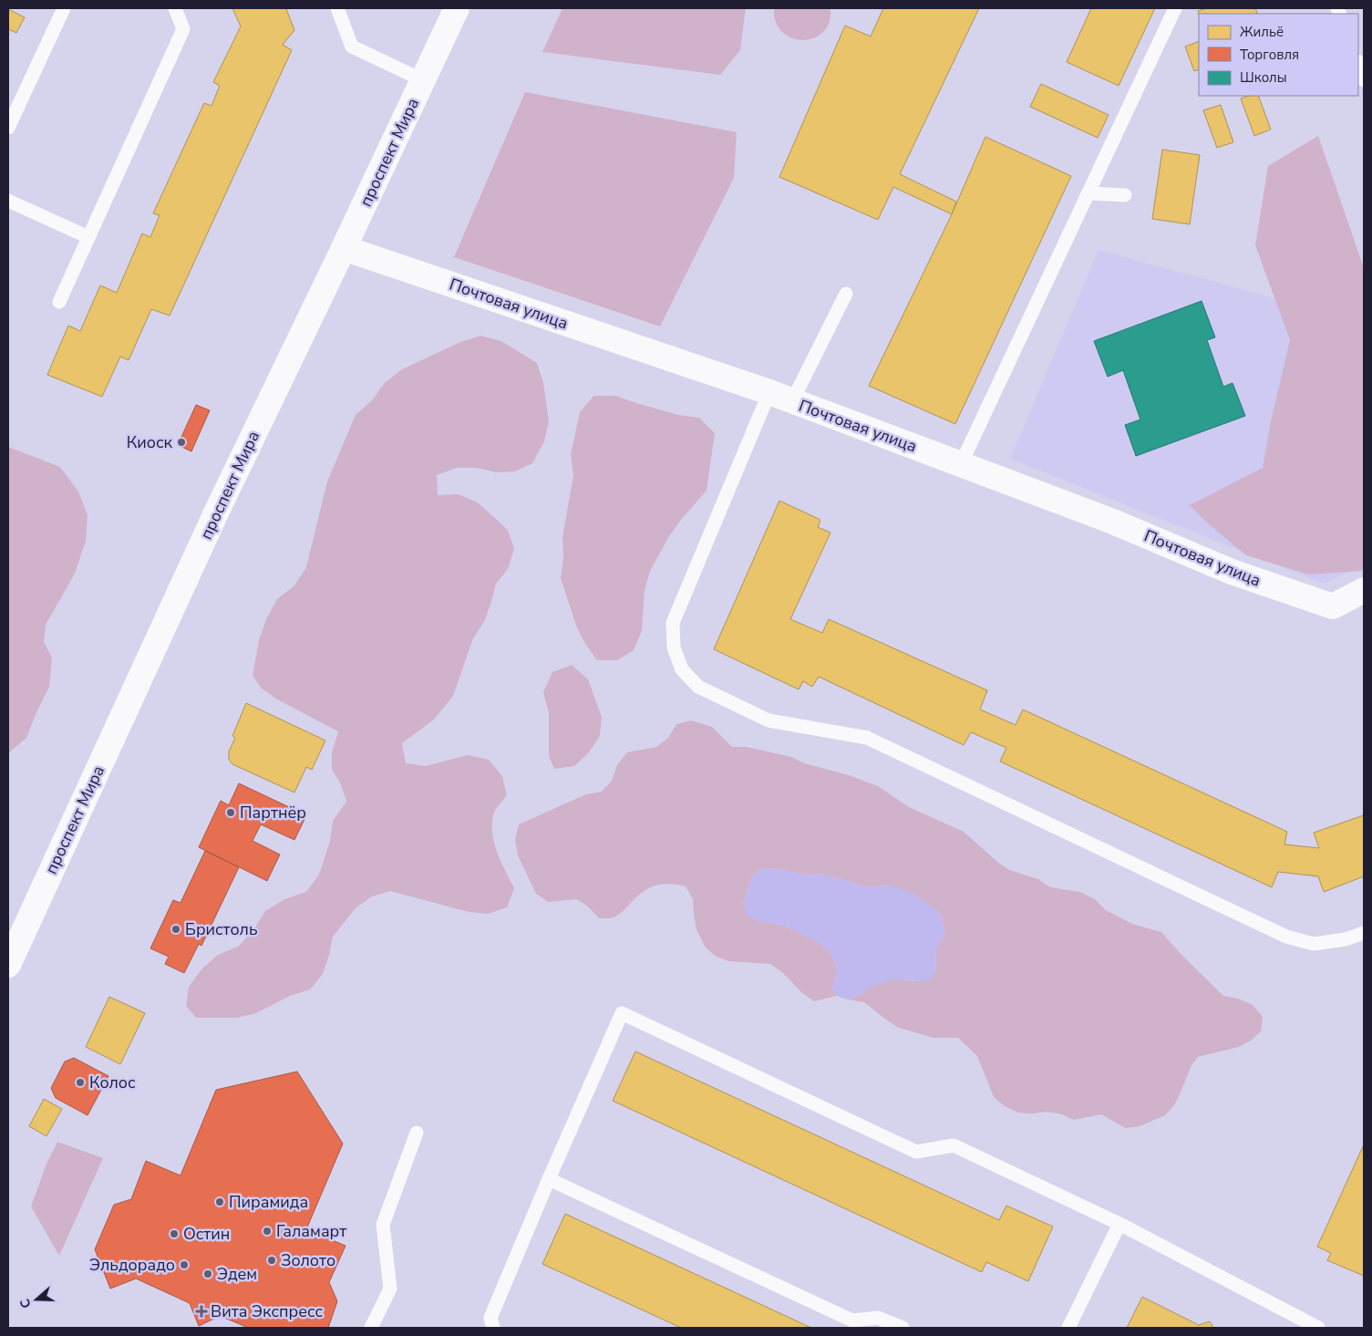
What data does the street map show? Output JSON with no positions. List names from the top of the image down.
{
  "streets": {
    "street": ["проспект Мира", "Почтовая улица"]
  },
  "crossings": [
    ["проспект Мира", "Почтовая улица"]
  ],
  "places": {
    "other": [
      "Киоск",
      "Партнёр",
      "Бристоль",
      "Колос",
      "Пирамида",
      "Галамарт",
      "Остин",
      "Золото",
      "Эльдорадо",
      "Эдем"
    ],
    "health": ["Вита Экспресс"]
  },
  "legend": ["Жильё", "Торговля", "Школы"],
  "north": "left"
}
